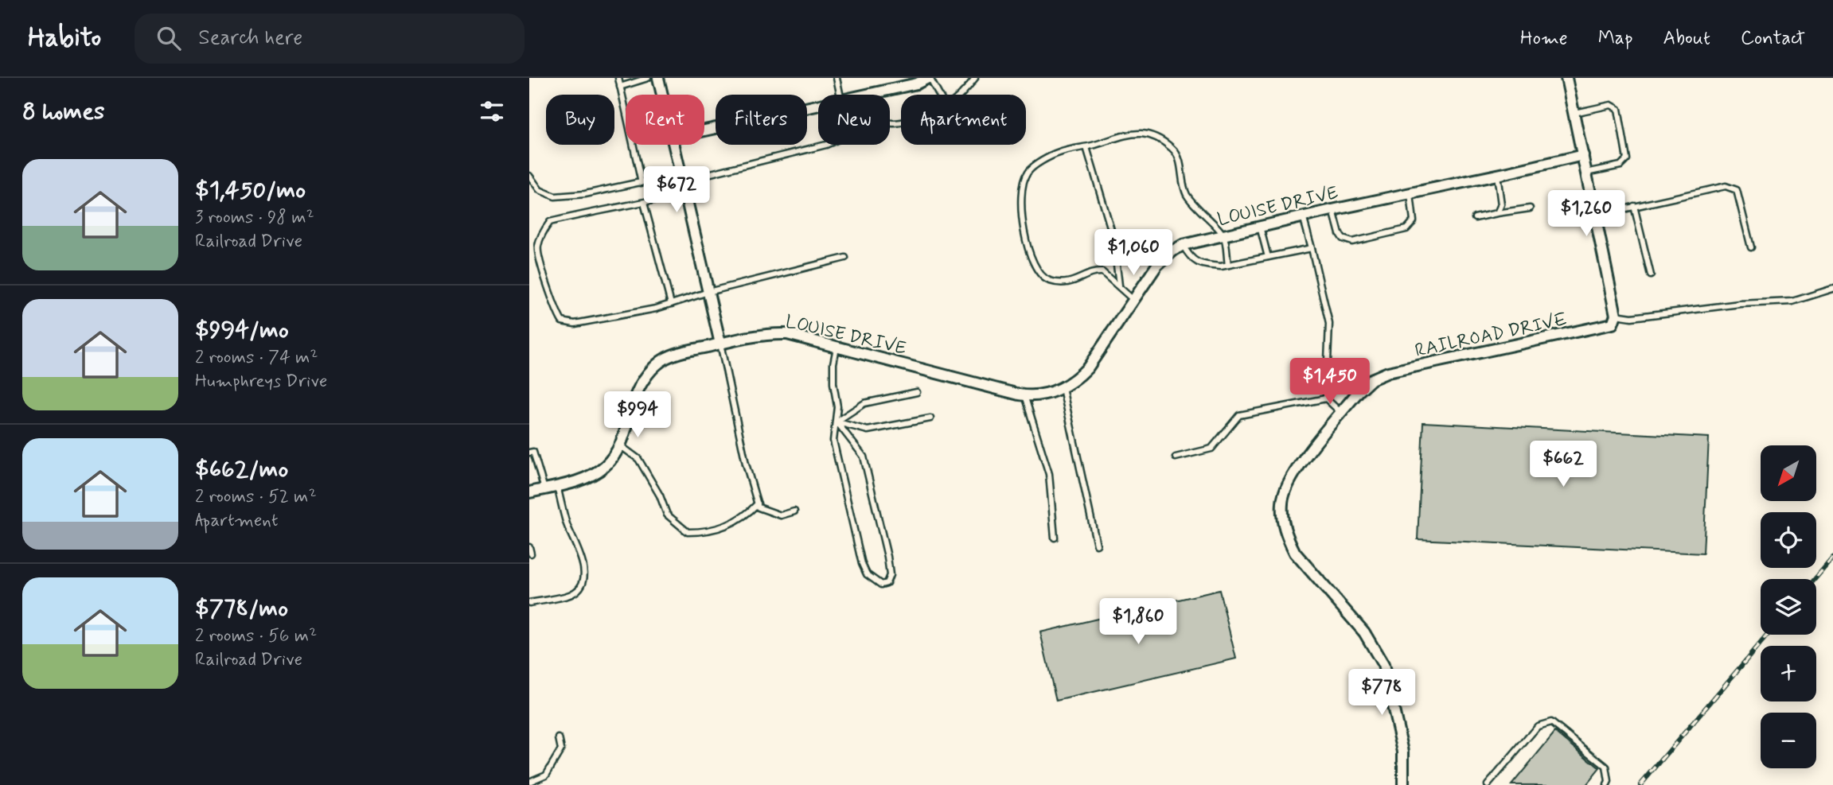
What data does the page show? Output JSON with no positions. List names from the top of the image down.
{
  "streets": {
    "street": ["LOUISE DRIVE", "RAILROAD DRIVE"]
  },
  "north": "bottom left",
  "page": {
    "header": "Habito",
    "search": "Search here",
    "nav": [
      "Home",
      "Map",
      "About",
      "Contact"
    ],
    "heading": "8 homes",
    "chip": [
      "Buy",
      "Rent",
      "Filters",
      "New",
      "Apartment"
    ],
    "list": [
      {
        "name": "$1,450/mo",
        "note": "3 rooms · 98 m² · Railroad Drive"
      },
      {
        "name": "$994/mo",
        "note": "2 rooms · 74 m² · Humphreys Drive"
      },
      {
        "name": "$662/mo",
        "note": "2 rooms · 52 m² · Apartment"
      },
      {
        "name": "$778/mo",
        "note": "2 rooms · 56 m² · Railroad Drive"
      }
    ],
    "price": [
      "$672",
      "$1,260",
      "$1,060",
      "$1,450",
      "$994",
      "$662",
      "$1,860",
      "$778"
    ],
    "map_buttons": ["+", "−"]
  }
}
